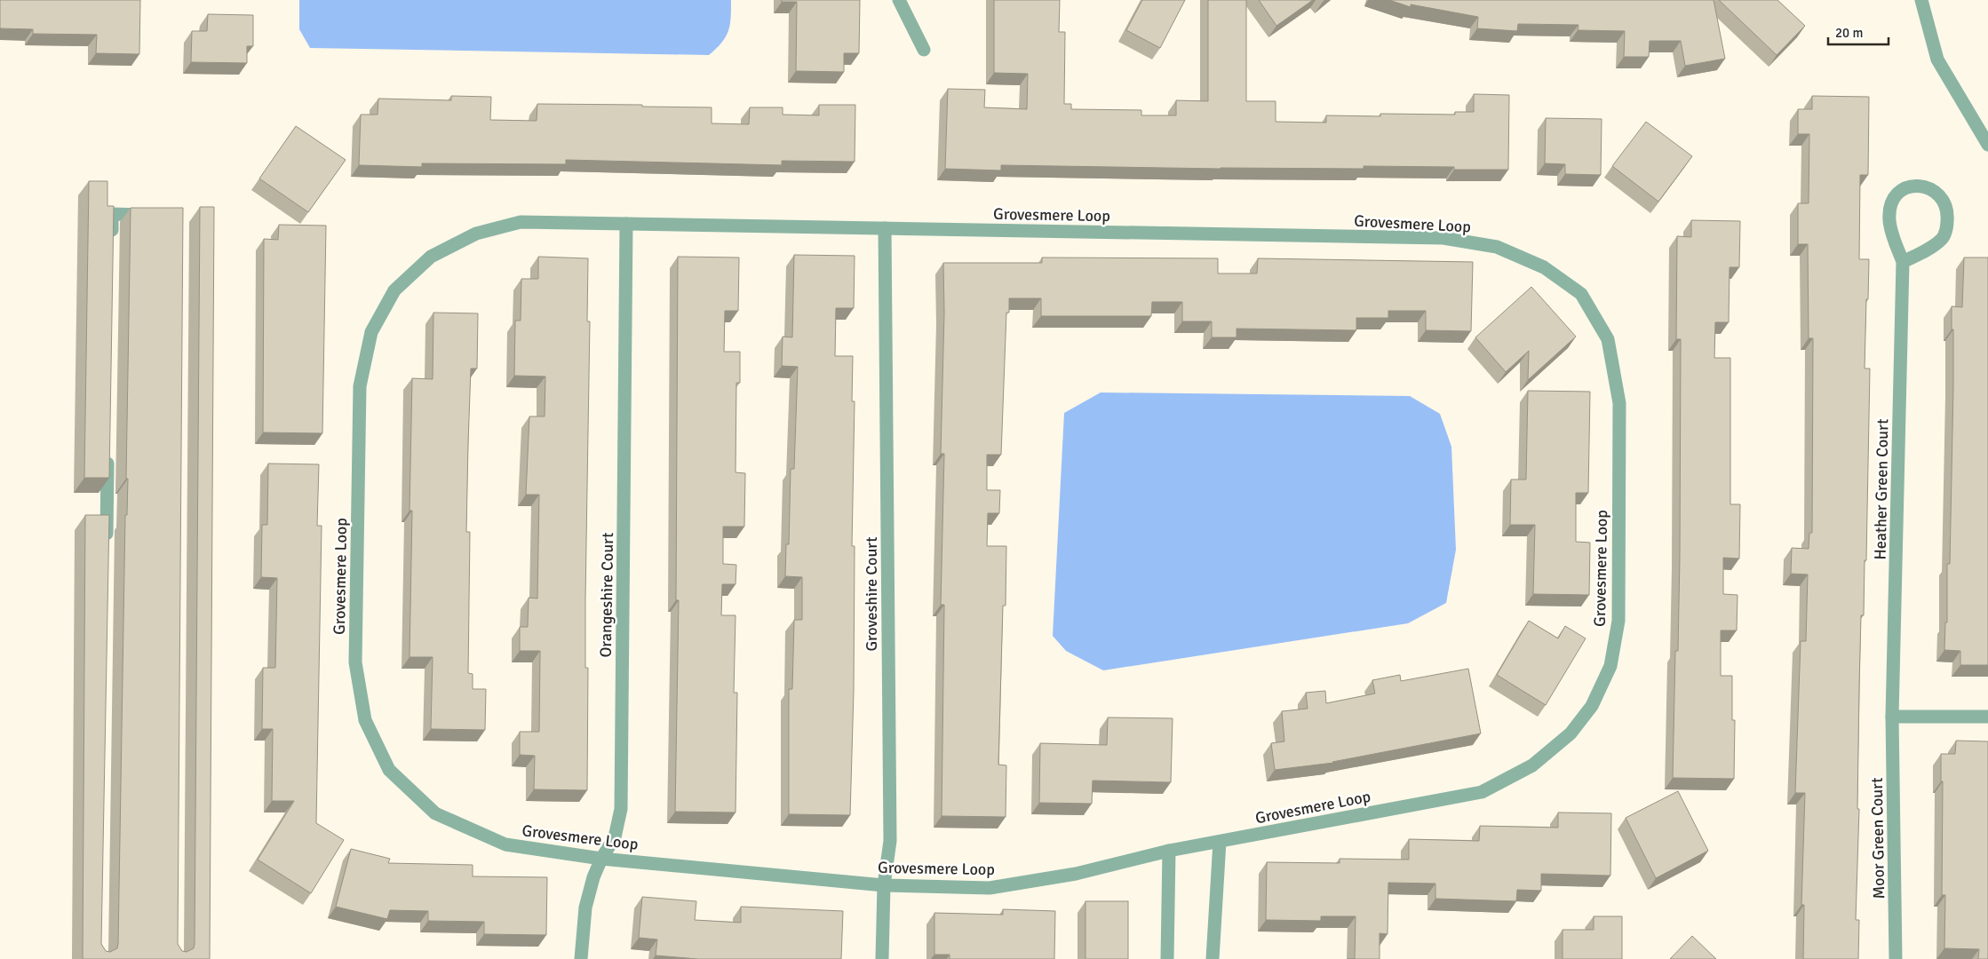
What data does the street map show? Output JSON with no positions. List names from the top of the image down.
{
  "streets": {
    "street": [
      "Grovesmere Loop",
      "Heather Green Court",
      "Groveshire Court",
      "Orangeshire Court",
      "Moor Green Court"
    ]
  },
  "crossings": [
    ["Grovesmere Loop", "Groveshire Court"],
    ["Grovesmere Loop", "Orangeshire Court"],
    ["Heather Green Court", "Moor Green Court"]
  ],
  "scale_bar": "20 m"
}
